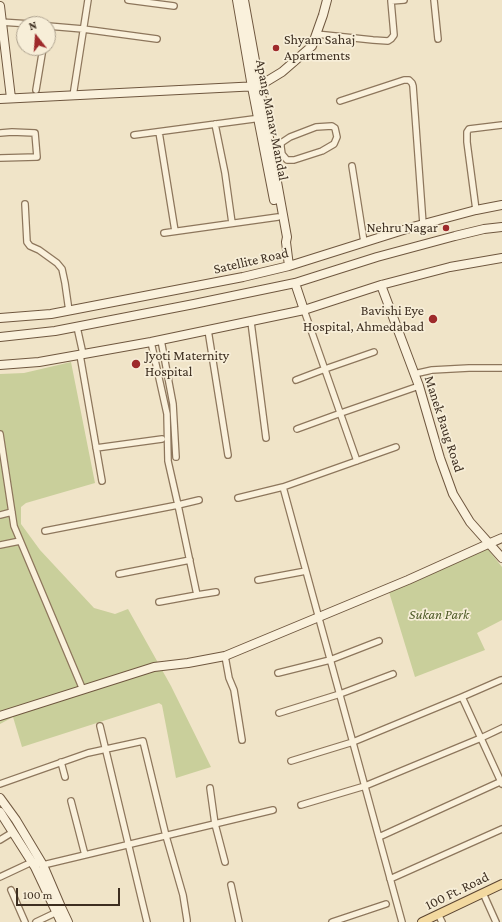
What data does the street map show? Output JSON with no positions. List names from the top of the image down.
{
  "streets": {
    "main road": ["100 Ft. Road"],
    "street": ["Apang Manav Mandal", "Satellite Road", "Manek Baug Road"]
  },
  "parks": ["Sukan Park"],
  "places": [
    "Shyam Sahaj Apartments",
    "Nehru Nagar",
    "Bavishi Eye Hospital, Ahmedabad",
    "Jyoti Maternity Hospital"
  ],
  "scale_bar": "100 m",
  "north": "top"
}
